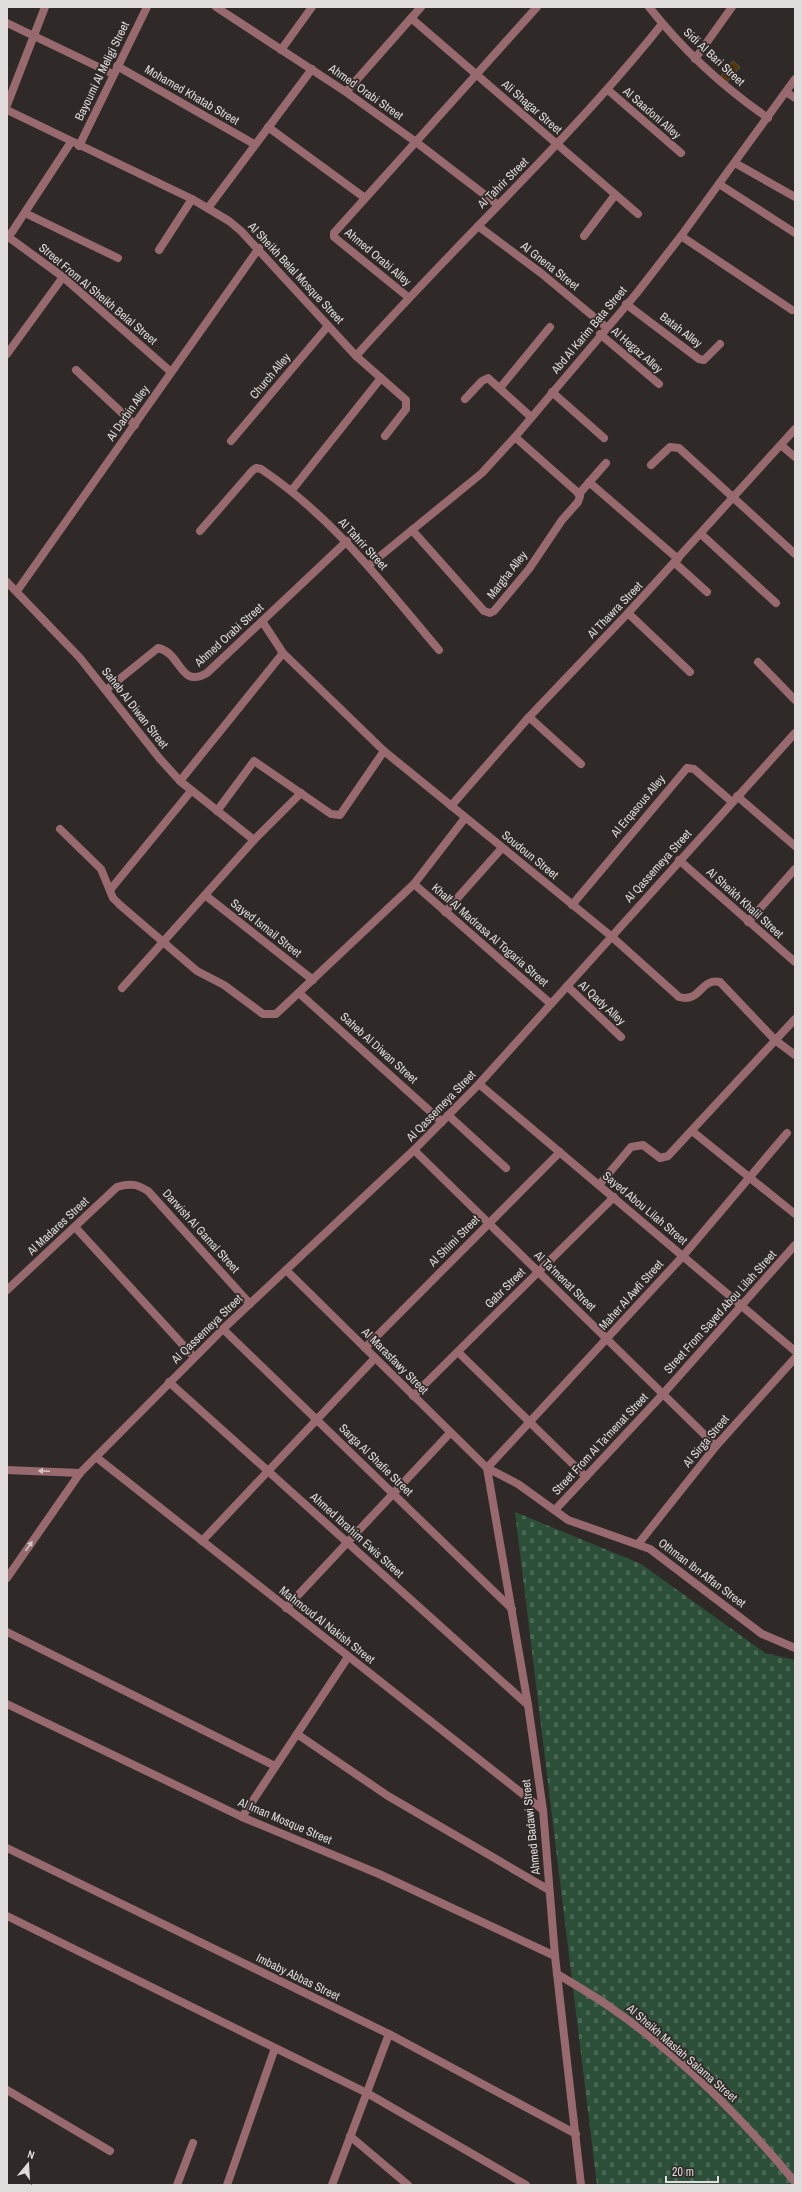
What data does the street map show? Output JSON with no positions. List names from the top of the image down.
{
  "streets": {
    "street": [
      "Sidi Al Bari Street",
      "Bayoumi Al Meligi Street",
      "Ahmed Orabi Street",
      "Mohamed Khatab Street",
      "Ali Shagar Street",
      "Al Saadoni Alley",
      "Al Tahrir Street",
      "Ahmed Orabi Alley",
      "Al Gnena Street",
      "Al Sheikh Belal Mosque Street",
      "Street From Al Sheikh Belal Street",
      "Abd Al Karim Bata Street",
      "Batah Alley",
      "Al Hegaz Alley",
      "Church Alley",
      "Al Darbin Alley",
      "Margha Alley",
      "Al Thawra Street",
      "Saheb Al Diwan Street",
      "Al Erqasous Alley",
      "Soudoun Street",
      "Al Qassemeya Street",
      "Al Sheikh Khalil Street",
      "Sayed Ismail Street",
      "Khalf Al Madrasa Al Togaria Street",
      "Al Qady Alley",
      "Sayed Abou Lilah Street",
      "Al Madares Street",
      "Darwish Al Gamal Street",
      "Al Shimi Street",
      "Al Ta'menat Street",
      "Gabr Street",
      "Maher Al Awfi Street",
      "Street From Sayed Abou Lilah Street",
      "Al Marasfawy Street",
      "Al Sirga Street",
      "Street From Al Ta'menat Street",
      "Sarga Al Shafie Street",
      "Ahmed Ibrahim Ewis Street",
      "Othman Ibn Affan Street",
      "Mahmoud Al Nakish Street",
      "Al Iman Mosque Street",
      "Ahmed Badawi Street",
      "Imbaby Abbas Street",
      "Al Sheikh Maslah Salama Street"
    ]
  },
  "crossings": [
    ["Sidi Al Bari Street", "Al Tahrir Street"],
    ["Sidi Al Bari Street", "Abd Al Karim Bata Street"],
    ["Bayoumi Al Meligi Street", "Mohamed Khatab Street"],
    ["Bayoumi Al Meligi Street", "Al Sheikh Belal Mosque Street"],
    ["Ahmed Orabi Street", "Al Tahrir Street"],
    ["Ahmed Orabi Street", "Saheb Al Diwan Street"],
    ["Ahmed Orabi Street", "Soudoun Street"],
    ["Ali Shagar Street", "Al Tahrir Street"],
    ["Al Saadoni Alley", "Al Tahrir Street"],
    ["Al Tahrir Street", "Ahmed Orabi Alley"],
    ["Al Tahrir Street", "Al Gnena Street"],
    ["Al Tahrir Street", "Al Sheikh Belal Mosque Street"],
    ["Al Tahrir Street", "Abd Al Karim Bata Street"],
    ["Al Gnena Street", "Abd Al Karim Bata Street"],
    ["Al Gnena Street", "Al Hegaz Alley"],
    ["Al Sheikh Belal Mosque Street", "Church Alley"],
    ["Al Sheikh Belal Mosque Street", "Al Darbin Alley"],
    ["Street From Al Sheikh Belal Street", "Al Darbin Alley"],
    ["Abd Al Karim Bata Street", "Batah Alley"],
    ["Abd Al Karim Bata Street", "Al Hegaz Alley"],
    ["Abd Al Karim Bata Street", "Margha Alley"],
    ["Al Darbin Alley", "Saheb Al Diwan Street"],
    ["Al Thawra Street", "Soudoun Street"],
    ["Saheb Al Diwan Street", "Al Qassemeya Street"],
    ["Al Erqasous Alley", "Soudoun Street"],
    ["Al Erqasous Alley", "Al Qassemeya Street"],
    ["Soudoun Street", "Al Qassemeya Street"],
    ["Al Qassemeya Street", "Al Sheikh Khalil Street"],
    ["Al Qassemeya Street", "Khalf Al Madrasa Al Togaria Street"],
    ["Al Qassemeya Street", "Al Qady Alley"],
    ["Al Qassemeya Street", "Sayed Abou Lilah Street"],
    ["Al Qassemeya Street", "Darwish Al Gamal Street"],
    ["Al Qassemeya Street", "Al Ta'menat Street"],
    ["Al Qassemeya Street", "Al Marasfawy Street"],
    ["Al Qassemeya Street", "Sarga Al Shafie Street"],
    ["Al Qassemeya Street", "Ahmed Ibrahim Ewis Street"],
    ["Al Qassemeya Street", "Mahmoud Al Nakish Street"],
    ["Sayed Abou Lilah Street", "Al Shimi Street"],
    ["Sayed Abou Lilah Street", "Gabr Street"],
    ["Sayed Abou Lilah Street", "Maher Al Awfi Street"],
    ["Sayed Abou Lilah Street", "Street From Sayed Abou Lilah Street"],
    ["Al Madares Street", "Darwish Al Gamal Street"],
    ["Al Shimi Street", "Al Ta'menat Street"],
    ["Al Shimi Street", "Al Marasfawy Street"],
    ["Al Ta'menat Street", "Gabr Street"],
    ["Al Ta'menat Street", "Maher Al Awfi Street"],
    ["Al Ta'menat Street", "Street From Sayed Abou Lilah Street"],
    ["Al Ta'menat Street", "Al Sirga Street"],
    ["Al Ta'menat Street", "Street From Al Ta'menat Street"],
    ["Gabr Street", "Al Marasfawy Street"],
    ["Maher Al Awfi Street", "Al Marasfawy Street"],
    ["Maher Al Awfi Street", "Othman Ibn Affan Street"],
    ["Maher Al Awfi Street", "Ahmed Badawi Street"],
    ["Street From Sayed Abou Lilah Street", "Street From Al Ta'menat Street"],
    ["Al Marasfawy Street", "Othman Ibn Affan Street"],
    ["Al Marasfawy Street", "Ahmed Badawi Street"],
    ["Al Sirga Street", "Othman Ibn Affan Street"],
    ["Street From Al Ta'menat Street", "Othman Ibn Affan Street"],
    ["Sarga Al Shafie Street", "Ahmed Badawi Street"],
    ["Ahmed Ibrahim Ewis Street", "Ahmed Badawi Street"],
    ["Othman Ibn Affan Street", "Ahmed Badawi Street"],
    ["Mahmoud Al Nakish Street", "Ahmed Badawi Street"],
    ["Al Iman Mosque Street", "Ahmed Badawi Street"],
    ["Ahmed Badawi Street", "Imbaby Abbas Street"],
    ["Ahmed Badawi Street", "Al Sheikh Maslah Salama Street"]
  ],
  "scale_bar": "20 m",
  "north": "top"
}
